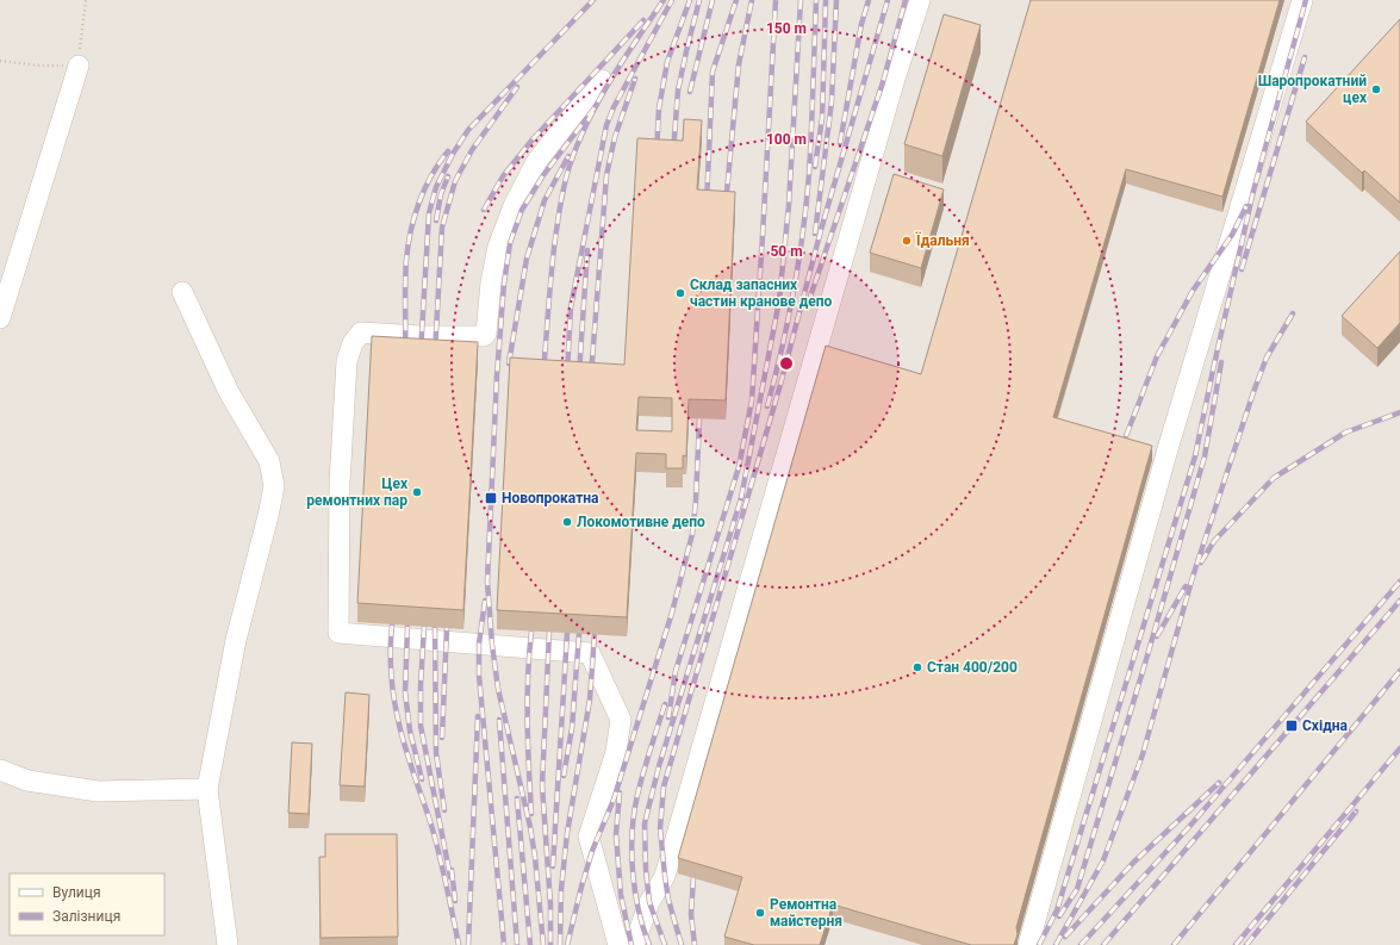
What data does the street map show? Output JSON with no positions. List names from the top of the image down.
{
  "places": {
    "other": [
      "Шаропрокатний цех",
      "Їдальня",
      "Склад запасних частин кранове депо",
      "Цех ремонтних пар",
      "Локомотивне депо",
      "Стан 400/200",
      "Ремонтна майстерня"
    ],
    "transit": ["Новопрокатна", "Східна"]
  },
  "legend": ["Вулиця", "Залізниця"],
  "rings": ["150 m", "100 m", "50 m"]
}
